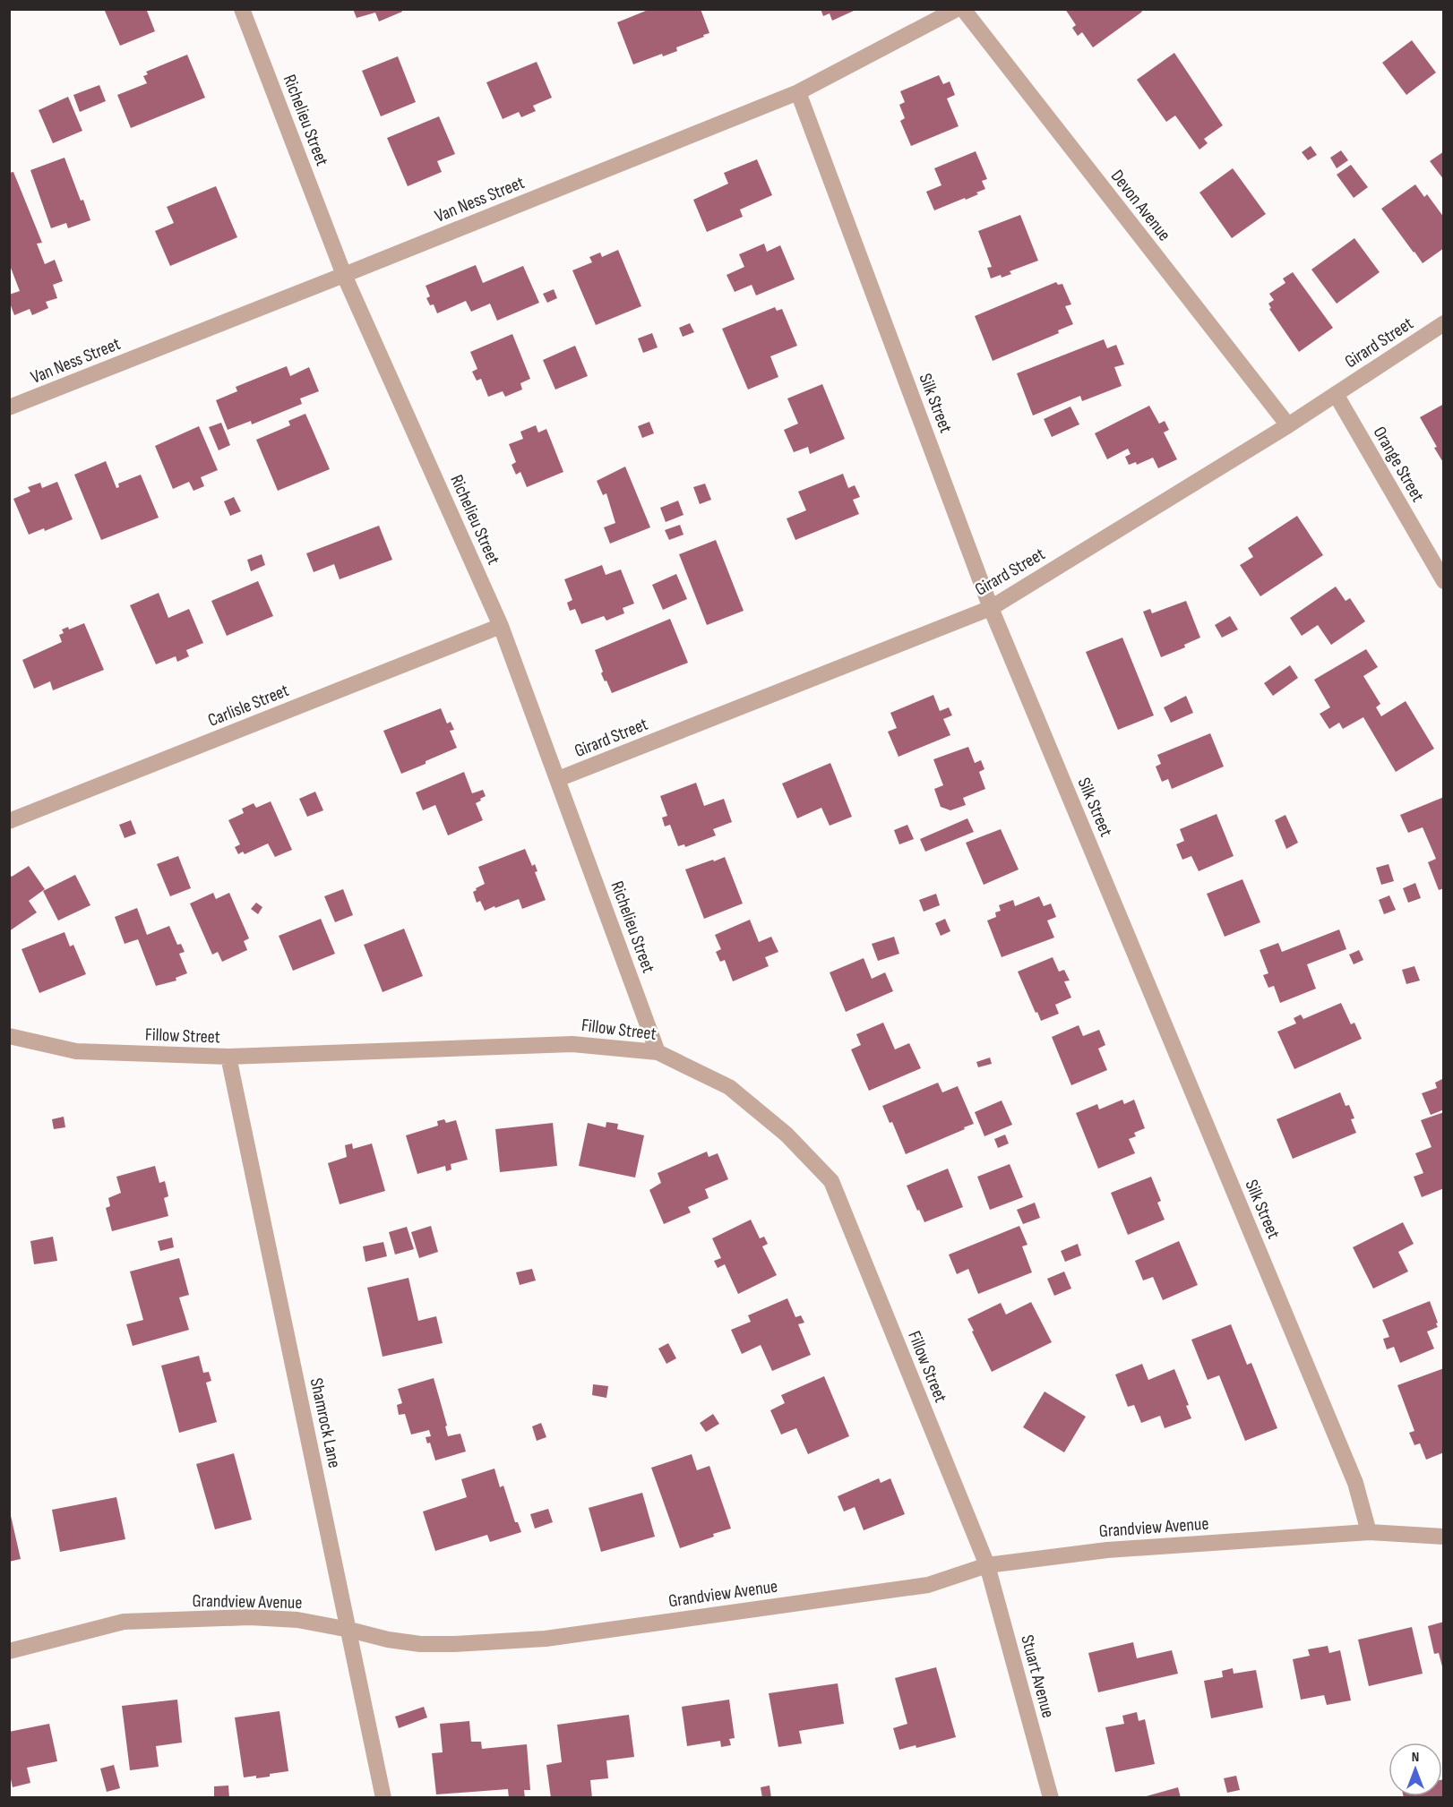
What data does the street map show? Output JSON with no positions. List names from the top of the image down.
{
  "streets": {
    "street": [
      "Richelieu Street",
      "Van Ness Street",
      "Devon Avenue",
      "Girard Street",
      "Silk Street",
      "Orange Street",
      "Carlisle Street",
      "Fillow Street",
      "Shamrock Lane",
      "Grandview Avenue",
      "Stuart Avenue"
    ]
  },
  "crossings": [
    ["Richelieu Street", "Van Ness Street"],
    ["Richelieu Street", "Girard Street"],
    ["Richelieu Street", "Carlisle Street"],
    ["Richelieu Street", "Fillow Street"],
    ["Van Ness Street", "Silk Street"],
    ["Devon Avenue", "Girard Street"],
    ["Girard Street", "Silk Street"],
    ["Girard Street", "Orange Street"],
    ["Silk Street", "Grandview Avenue"],
    ["Fillow Street", "Shamrock Lane"],
    ["Fillow Street", "Grandview Avenue"],
    ["Fillow Street", "Stuart Avenue"],
    ["Shamrock Lane", "Grandview Avenue"],
    ["Grandview Avenue", "Stuart Avenue"]
  ],
  "north": "top"
}
